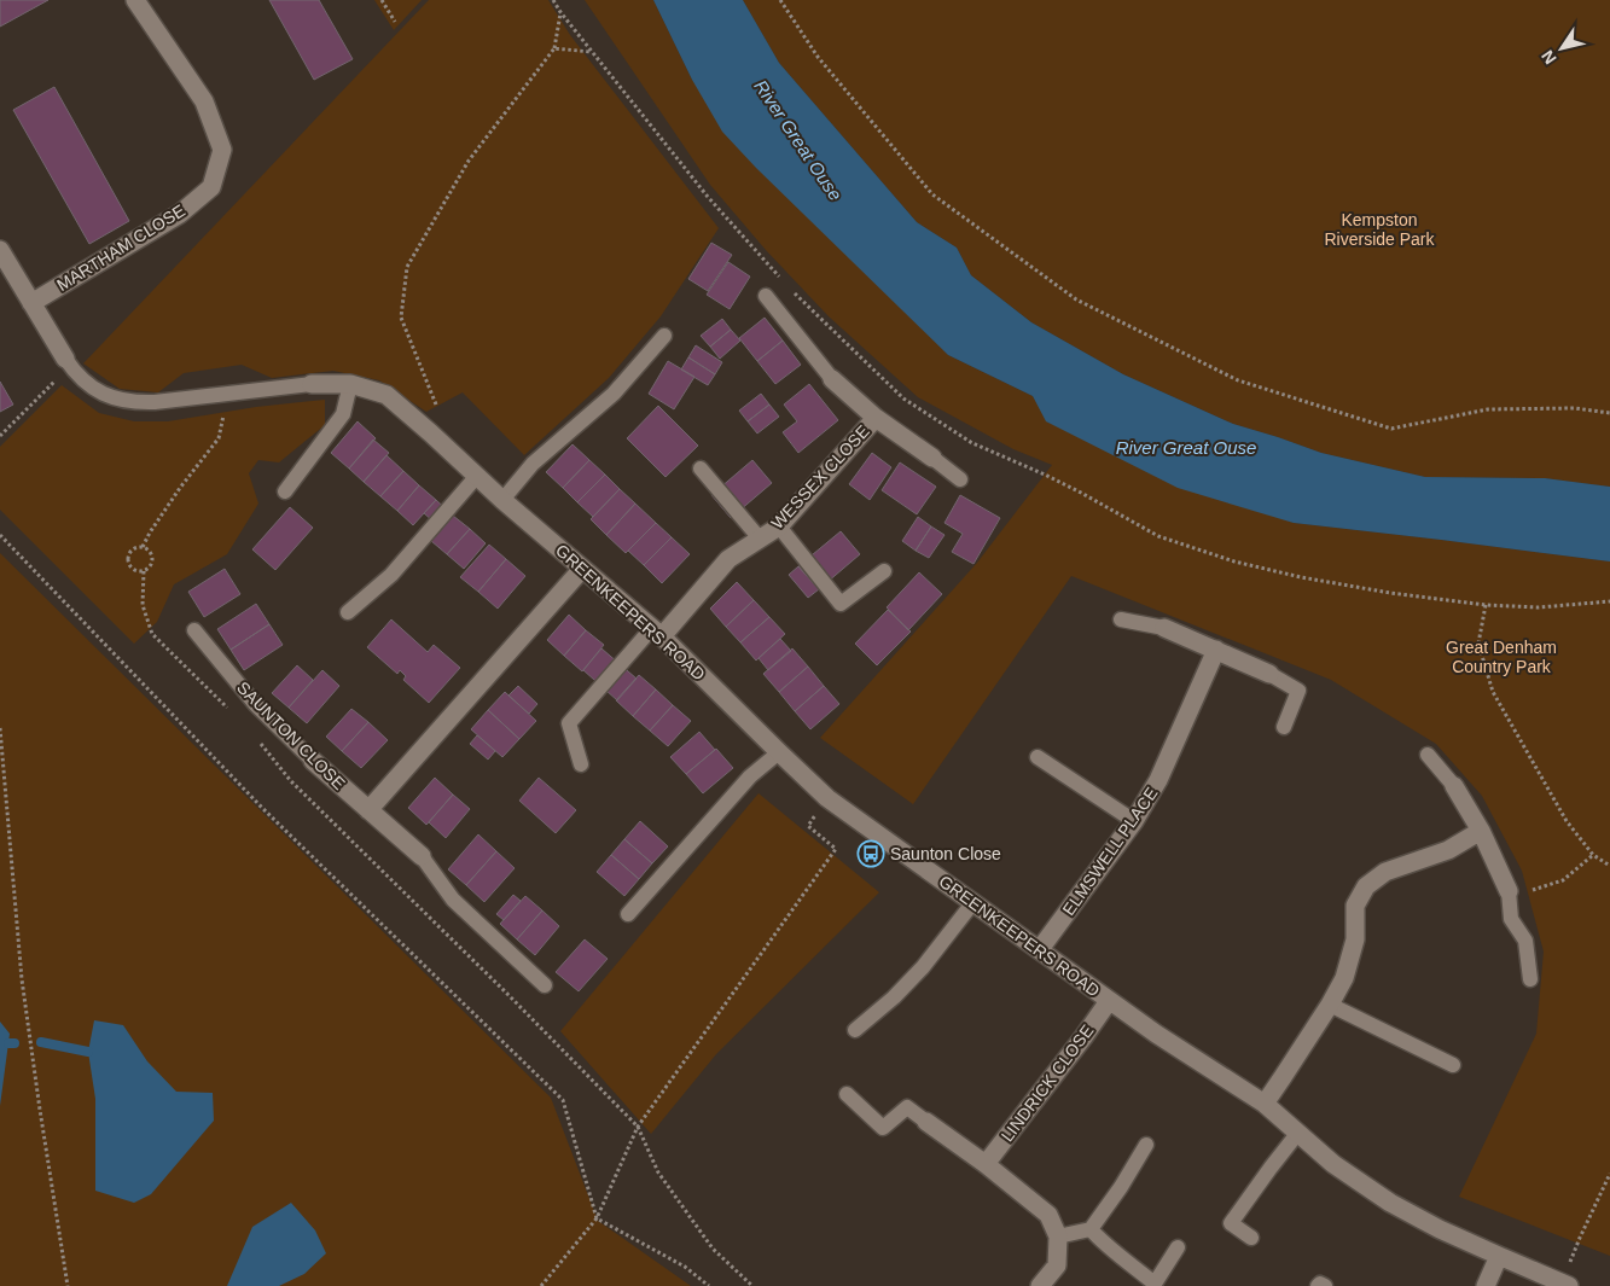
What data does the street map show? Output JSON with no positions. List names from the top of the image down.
{
  "streets": {
    "street": [
      "MARTHAM CLOSE",
      "WESSEX CLOSE",
      "GREENKEEPERS ROAD",
      "SAUNTON CLOSE",
      "ELMSWELL PLACE",
      "LINDRICK CLOSE"
    ]
  },
  "crossings": [
    ["WESSEX CLOSE", "GREENKEEPERS ROAD"],
    ["GREENKEEPERS ROAD", "ELMSWELL PLACE"],
    ["GREENKEEPERS ROAD", "LINDRICK CLOSE"]
  ],
  "water": ["River Great Ouse"],
  "parks": ["Kempston Riverside Park", "Great Denham Country Park"],
  "places": {
    "bus stop": ["Saunton Close"]
  },
  "north": "bottom left"
}
